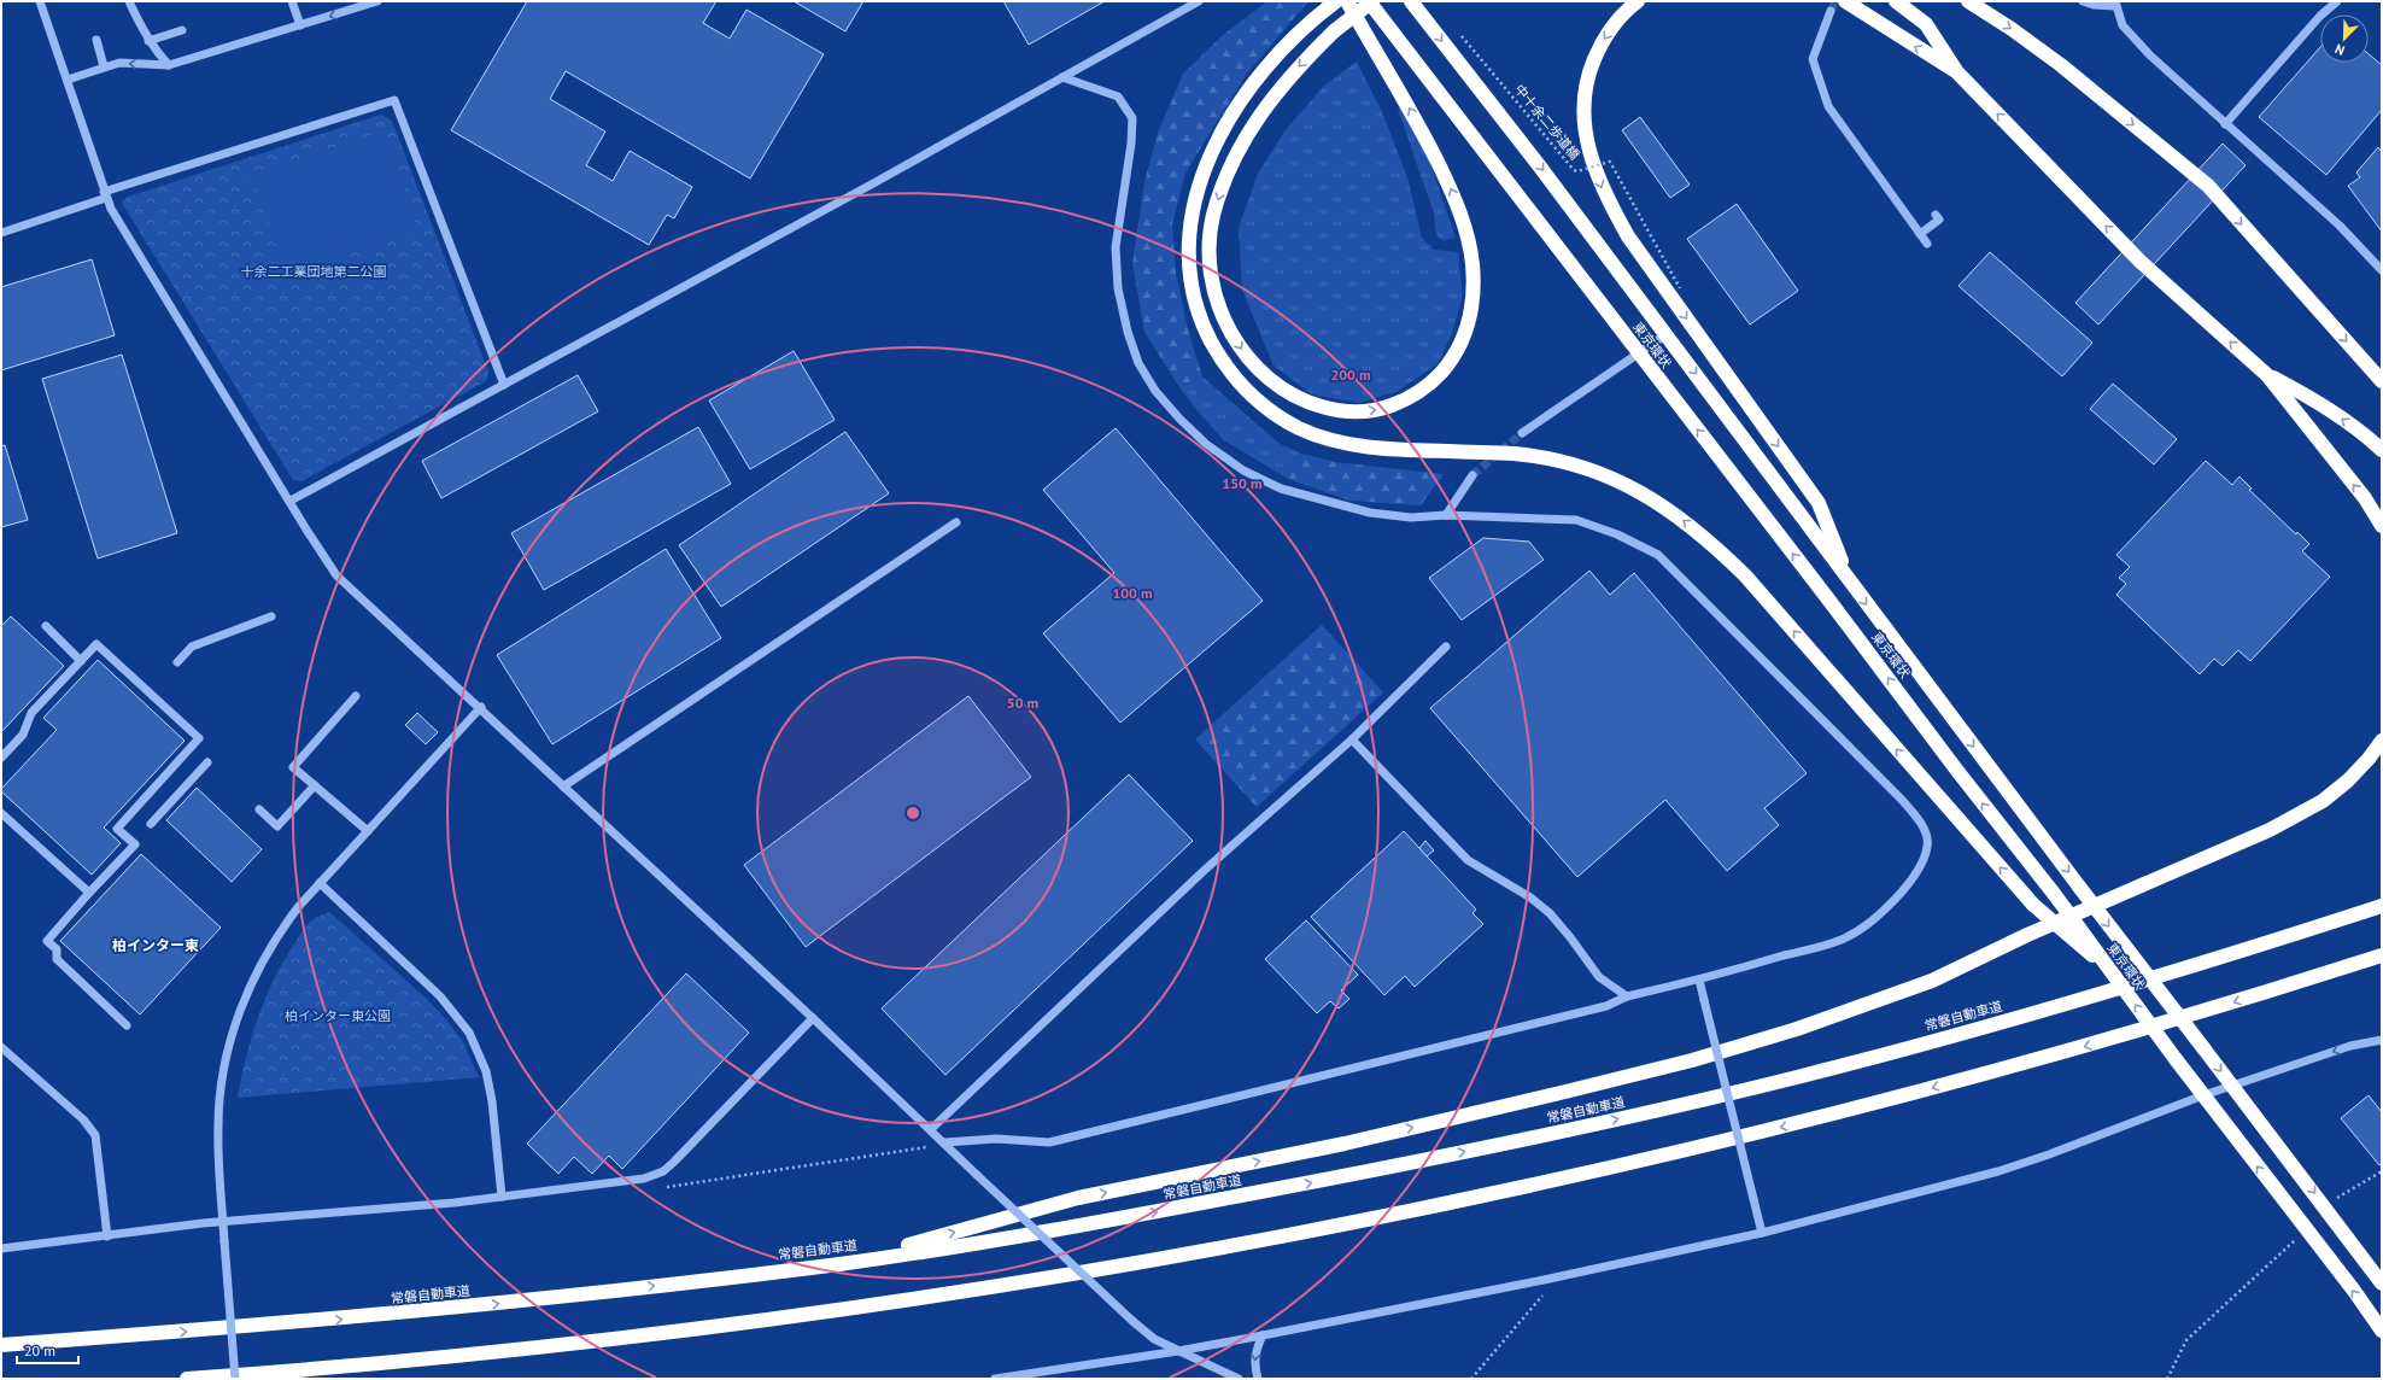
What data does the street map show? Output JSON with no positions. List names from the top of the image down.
{
  "streets": {
    "highway": ["東京環状", "常磐自動車道"],
    "path": ["中十余二歩道橋"]
  },
  "districts": ["柏インター東"],
  "parks": ["十余二工業団地第二公園", "柏インター東公園"],
  "scale_bar": "20 m",
  "north": "bottom left",
  "rings": [
    "200 m",
    "150 m",
    "100 m",
    "50 m"
  ]
}
